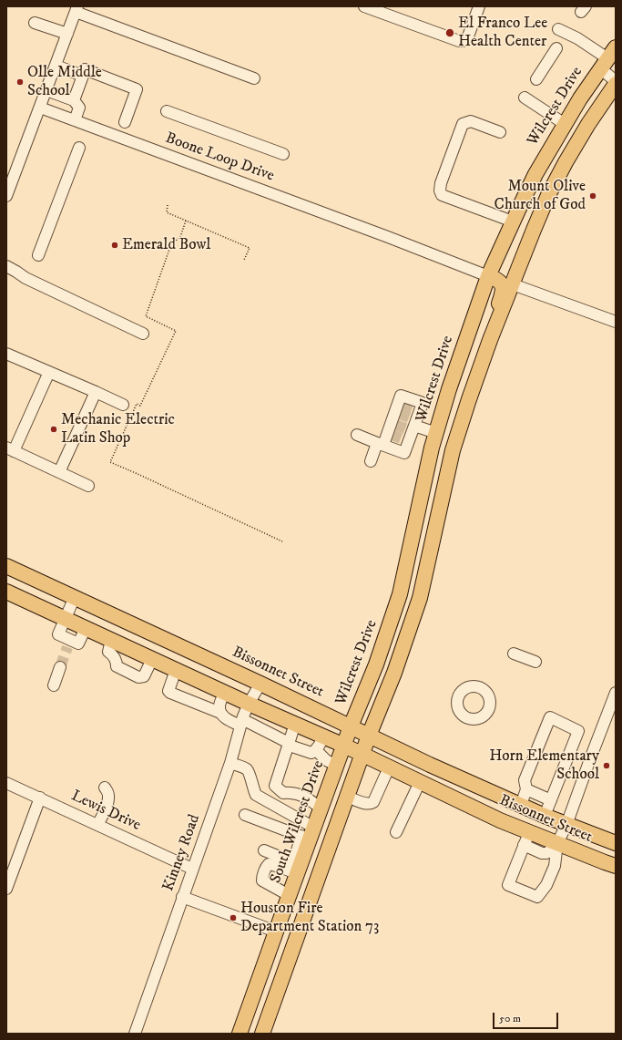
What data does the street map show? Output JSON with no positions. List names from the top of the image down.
{
  "streets": {
    "main road": ["Wilcrest Drive", "Bissonnet Street", "South Wilcrest Drive"],
    "street": ["Boone Loop Drive", "Lewis Drive", "Kinney Road"]
  },
  "crossings": [
    ["Wilcrest Drive", "Boone Loop Drive"],
    ["Wilcrest Drive", "Bissonnet Street"],
    ["Wilcrest Drive", "South Wilcrest Drive"],
    ["Bissonnet Street", "South Wilcrest Drive"],
    ["Bissonnet Street", "Kinney Road"],
    ["Lewis Drive", "Kinney Road"]
  ],
  "places": [
    "El Franco Lee Health Center",
    "Olle Middle School",
    "Mount Olive Church of God",
    "Emerald Bowl",
    "Mechanic Electric Latin Shop",
    "Horn Elementary School",
    "Houston Fire Department Station 73"
  ],
  "scale_bar": "50 m"
}
